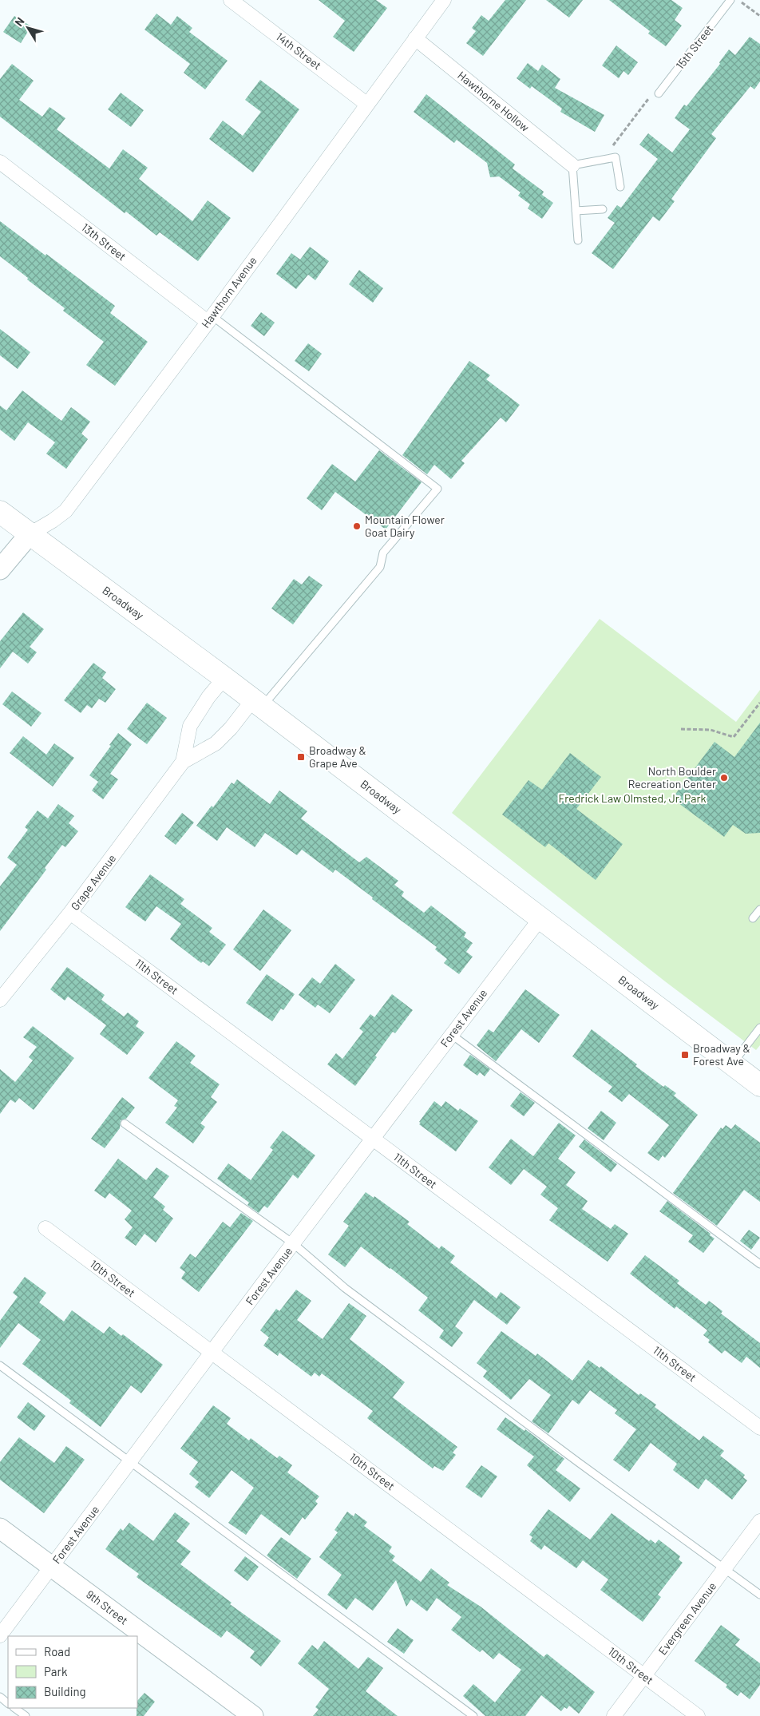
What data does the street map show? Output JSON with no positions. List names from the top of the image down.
{
  "streets": {
    "main road": ["Broadway"],
    "street": [
      "14th Street",
      "Hawthorne Hollow",
      "13th Street",
      "Hawthorn Avenue",
      "Grape Avenue",
      "11th Street",
      "Forest Avenue",
      "10th Street",
      "9th Street",
      "Evergreen Avenue"
    ],
    "lane": ["15th Street"]
  },
  "crossings": [
    ["14th Street", "Hawthorn Avenue"],
    ["Hawthorne Hollow", "Hawthorn Avenue"],
    ["13th Street", "Hawthorn Avenue"],
    ["Hawthorn Avenue", "Broadway"],
    ["Broadway", "Grape Avenue"],
    ["Broadway", "Forest Avenue"],
    ["Grape Avenue", "11th Street"],
    ["11th Street", "Forest Avenue"],
    ["Forest Avenue", "10th Street"],
    ["Forest Avenue", "9th Street"],
    ["10th Street", "Evergreen Avenue"]
  ],
  "parks": ["Fredrick Law Olmsted, Jr. Park"],
  "places": {
    "other": ["Mountain Flower Goat Dairy", "North Boulder Recreation Center"],
    "transit": ["Broadway & Grape Ave", "Broadway & Forest Ave"]
  },
  "legend": ["Road", "Park", "Building"],
  "north": "top left"
}
